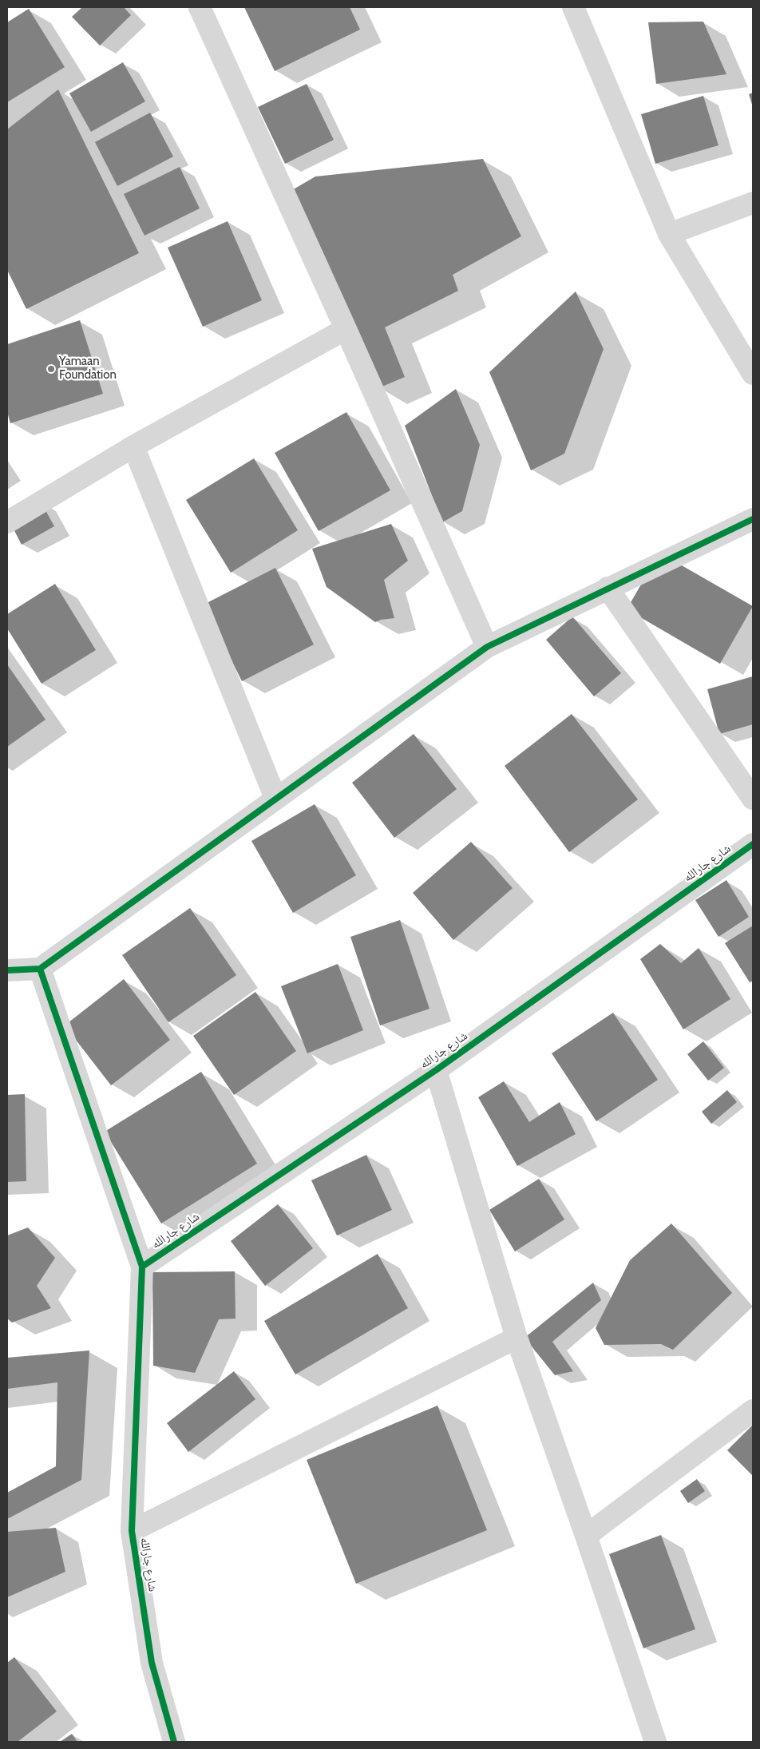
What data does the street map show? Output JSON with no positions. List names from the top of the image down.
{
  "streets": {
    "street": ["شارع جارالله"]
  },
  "places": ["Yamaan Foundation"]
}
